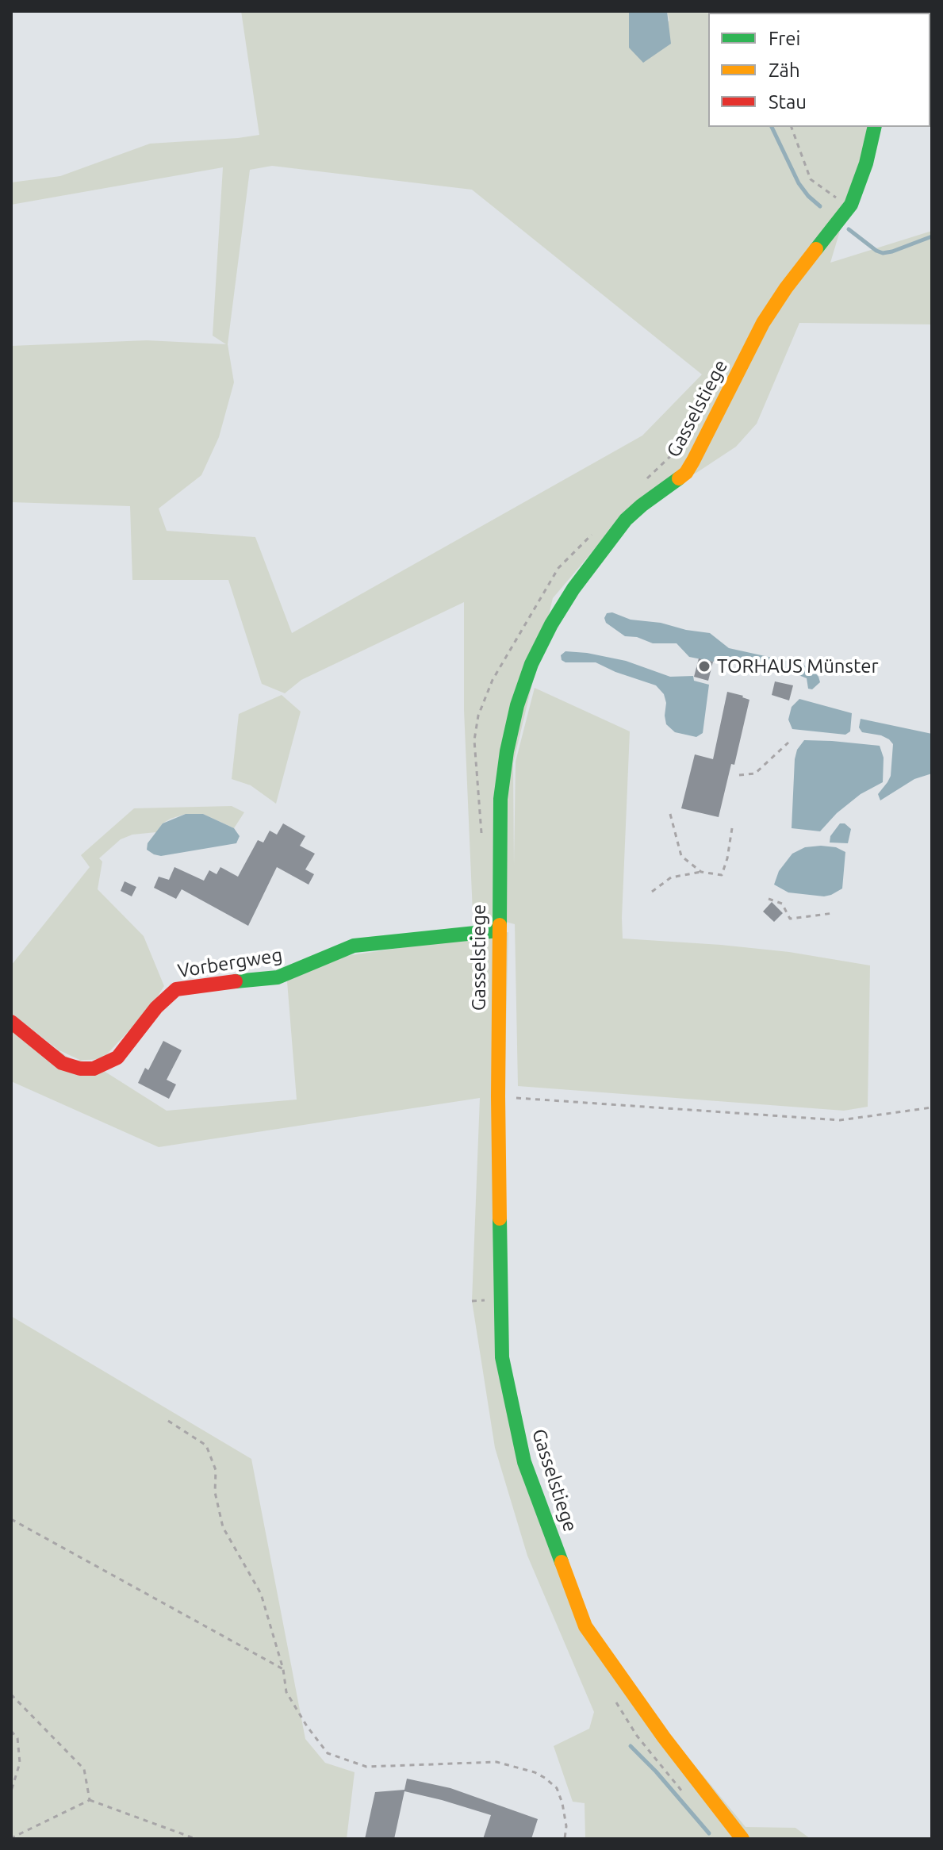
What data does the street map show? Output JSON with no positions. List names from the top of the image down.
{
  "streets": {
    "street": ["Gasselstiege", "Vorbergweg"]
  },
  "crossings": [
    ["Gasselstiege", "Vorbergweg"]
  ],
  "places": ["TORHAUS Münster"],
  "legend": ["Frei", "Zäh", "Stau"]
}
